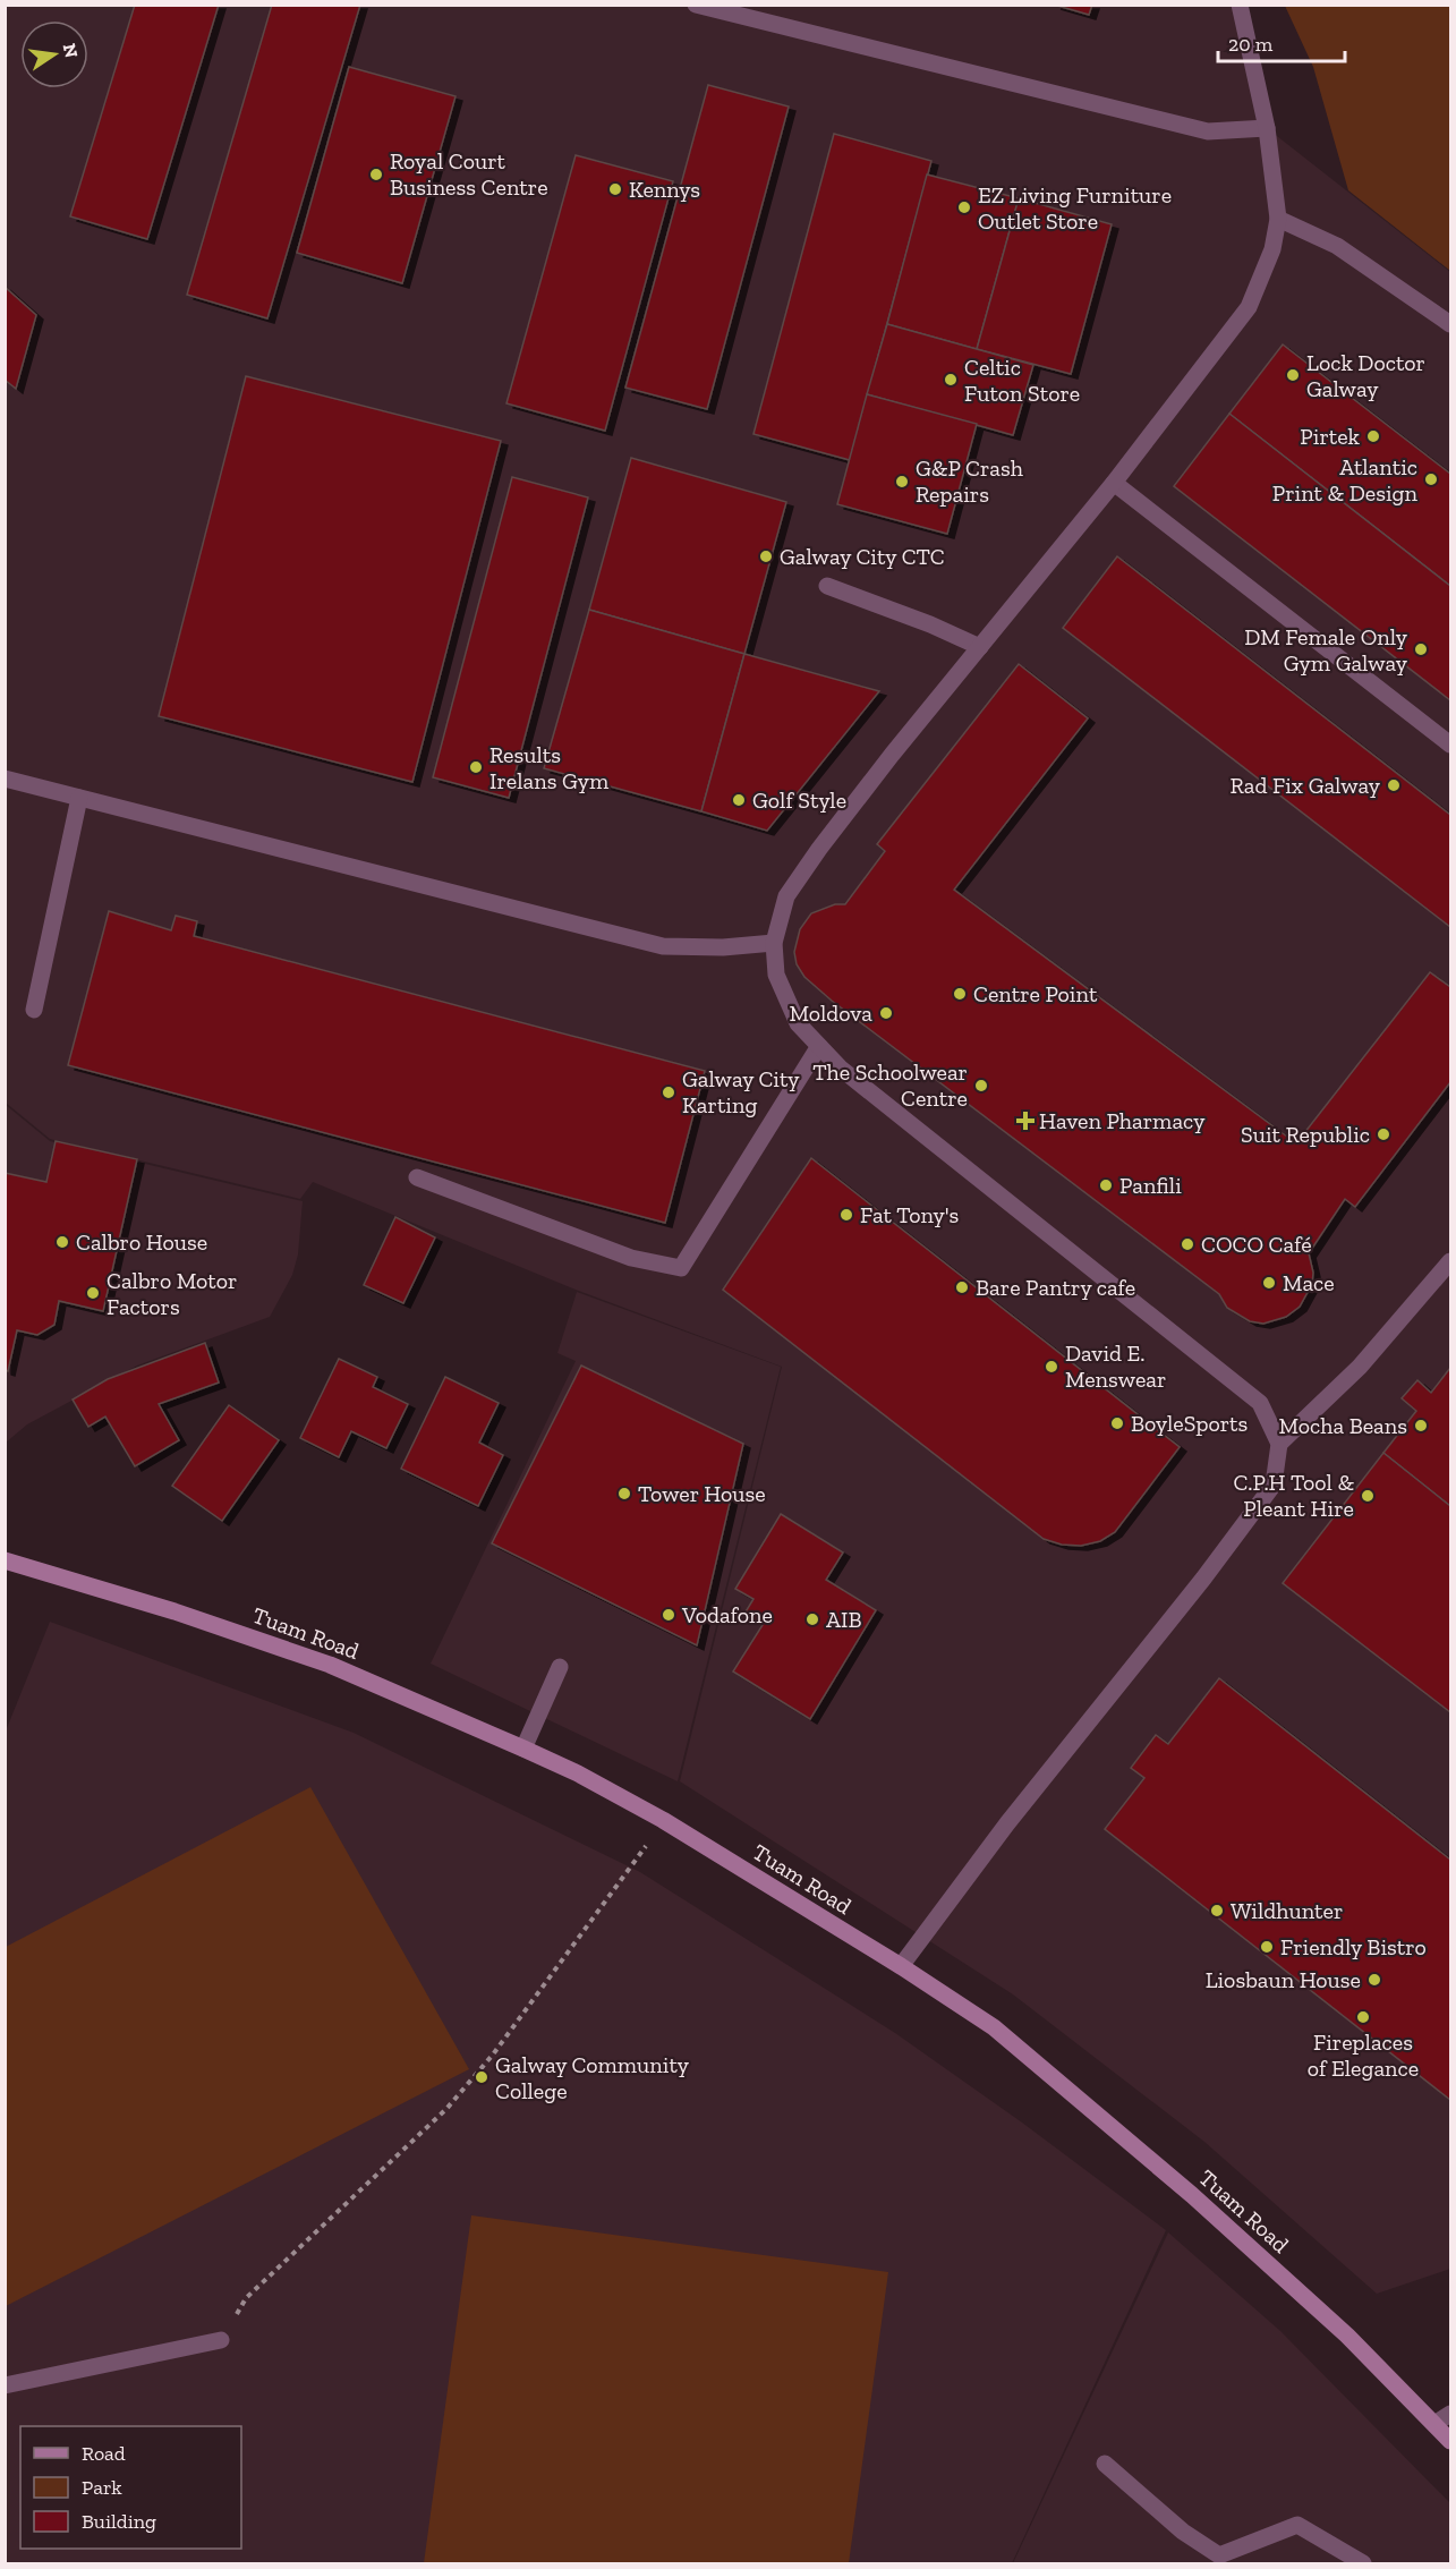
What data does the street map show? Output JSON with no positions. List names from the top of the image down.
{
  "streets": {
    "main road": ["Tuam Road"]
  },
  "places": {
    "other": [
      "Royal Court Business Centre",
      "Kennys",
      "EZ Living Furniture Outlet Store",
      "Lock Doctor Galway",
      "Celtic Futon Store",
      "Pirtek",
      "Atlantic Print & Design",
      "G&P Crash Repairs",
      "Galway City CTC",
      "DM Female Only Gym Galway",
      "Results Irelans Gym",
      "Rad Fix Galway",
      "Golf Style",
      "Centre Point",
      "Moldova",
      "The Schoolwear Centre",
      "Galway City Karting",
      "Suit Republic",
      "Panfili",
      "Fat Tony's",
      "Calbro House",
      "COCO Café",
      "Mace",
      "Bare Pantry cafe",
      "Calbro Motor Factors",
      "David E. Menswear",
      "BoyleSports",
      "Mocha Beans",
      "Tower House",
      "C.P.H Tool & Pleant Hire",
      "Vodafone",
      "AIB",
      "Wildhunter",
      "Friendly Bistro",
      "Liosbaun House",
      "Fireplaces of Elegance",
      "Galway Community College"
    ],
    "health": ["Haven Pharmacy"]
  },
  "legend": ["Road", "Park", "Building"],
  "scale_bar": "20 m",
  "north": "right"
}
